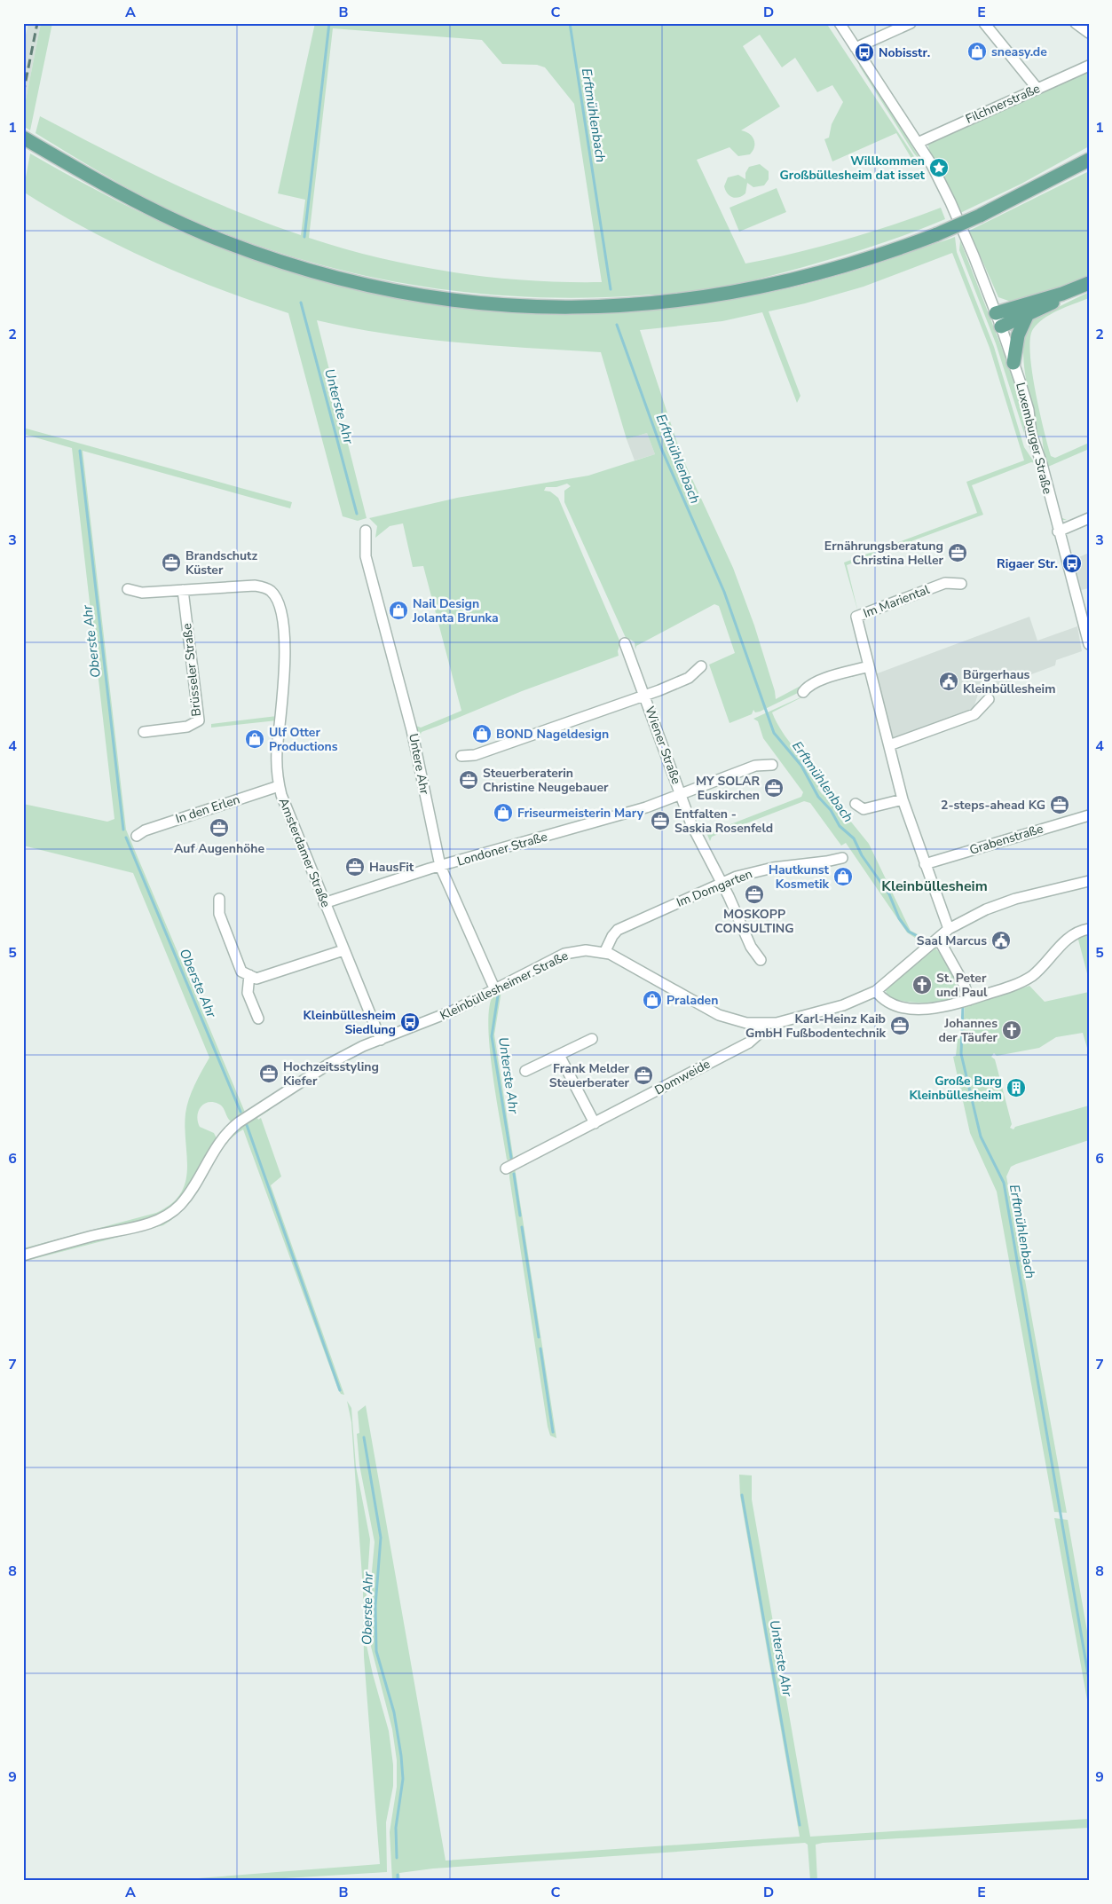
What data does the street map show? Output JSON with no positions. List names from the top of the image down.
{
  "streets": {
    "street": [
      "Filchnerstraße",
      "Luxemburger Straße",
      "Im Mariental",
      "Brüsseler Straße",
      "Wiener Straße",
      "Untere Ahr",
      "In den Erlen",
      "Grabenstraße",
      "Londoner Straße",
      "Amsterdamer Straße",
      "Im Domgarten",
      "Kleinbüllesheimer Straße",
      "Domweide"
    ]
  },
  "crossings": [
    ["Filchnerstraße", "Luxemburger Straße"],
    ["Im Mariental", "Grabenstraße"],
    ["Im Mariental", "Kleinbüllesheimer Straße"],
    ["Brüsseler Straße", "Amsterdamer Straße"],
    ["Wiener Straße", "Londoner Straße"],
    ["Wiener Straße", "Im Domgarten"],
    ["Untere Ahr", "Londoner Straße"],
    ["Untere Ahr", "Kleinbüllesheimer Straße"],
    ["In den Erlen", "Amsterdamer Straße"],
    ["Londoner Straße", "Amsterdamer Straße"],
    ["Amsterdamer Straße", "Kleinbüllesheimer Straße"],
    ["Im Domgarten", "Kleinbüllesheimer Straße"],
    ["Kleinbüllesheimer Straße", "Domweide"]
  ],
  "districts": ["Kleinbüllesheim"],
  "water": ["Erftmühlenbach", "Unterste Ahr", "Oberste Ahr"],
  "places": {
    "shop": [
      "sneasy.de",
      "Nail Design Jolanta Brunka",
      "BOND Nageldesign",
      "Ulf Otter Productions",
      "Friseurmeisterin Mary",
      "Hautkunst Kosmetik",
      "Praladen"
    ],
    "bus stop": ["Nobisstr.", "Rigaer Str.", "Kleinbüllesheim Siedlung"],
    "place": ["Willkommen Großbüllesheim dat isset"],
    "office": [
      "Ernährungsberatung Christina Heller",
      "Brandschutz Küster",
      "Steuerberaterin Christine Neugebauer",
      "MY SOLAR Euskirchen",
      "2-steps-ahead KG",
      "Entfalten - Saskia Rosenfeld",
      "Auf Augenhöhe",
      "HausFit",
      "MOSKOPP CONSULTING",
      "Karl-Heinz Kaib GmbH Fußbodentechnik",
      "Hochzeitsstyling Kiefer",
      "Frank Melder Steuerberater"
    ],
    "public building": ["Bürgerhaus Kleinbüllesheim", "Saal Marcus"],
    "church": ["St. Peter und Paul", "Johannes der Täufer"],
    "building": ["Große Burg Kleinbüllesheim"]
  },
  "grid": {
    "columns": [
      "A",
      "B",
      "C",
      "D",
      "E"
    ],
    "rows": [
      "1",
      "2",
      "3",
      "4",
      "5",
      "6",
      "7",
      "8",
      "9"
    ]
  }
}
